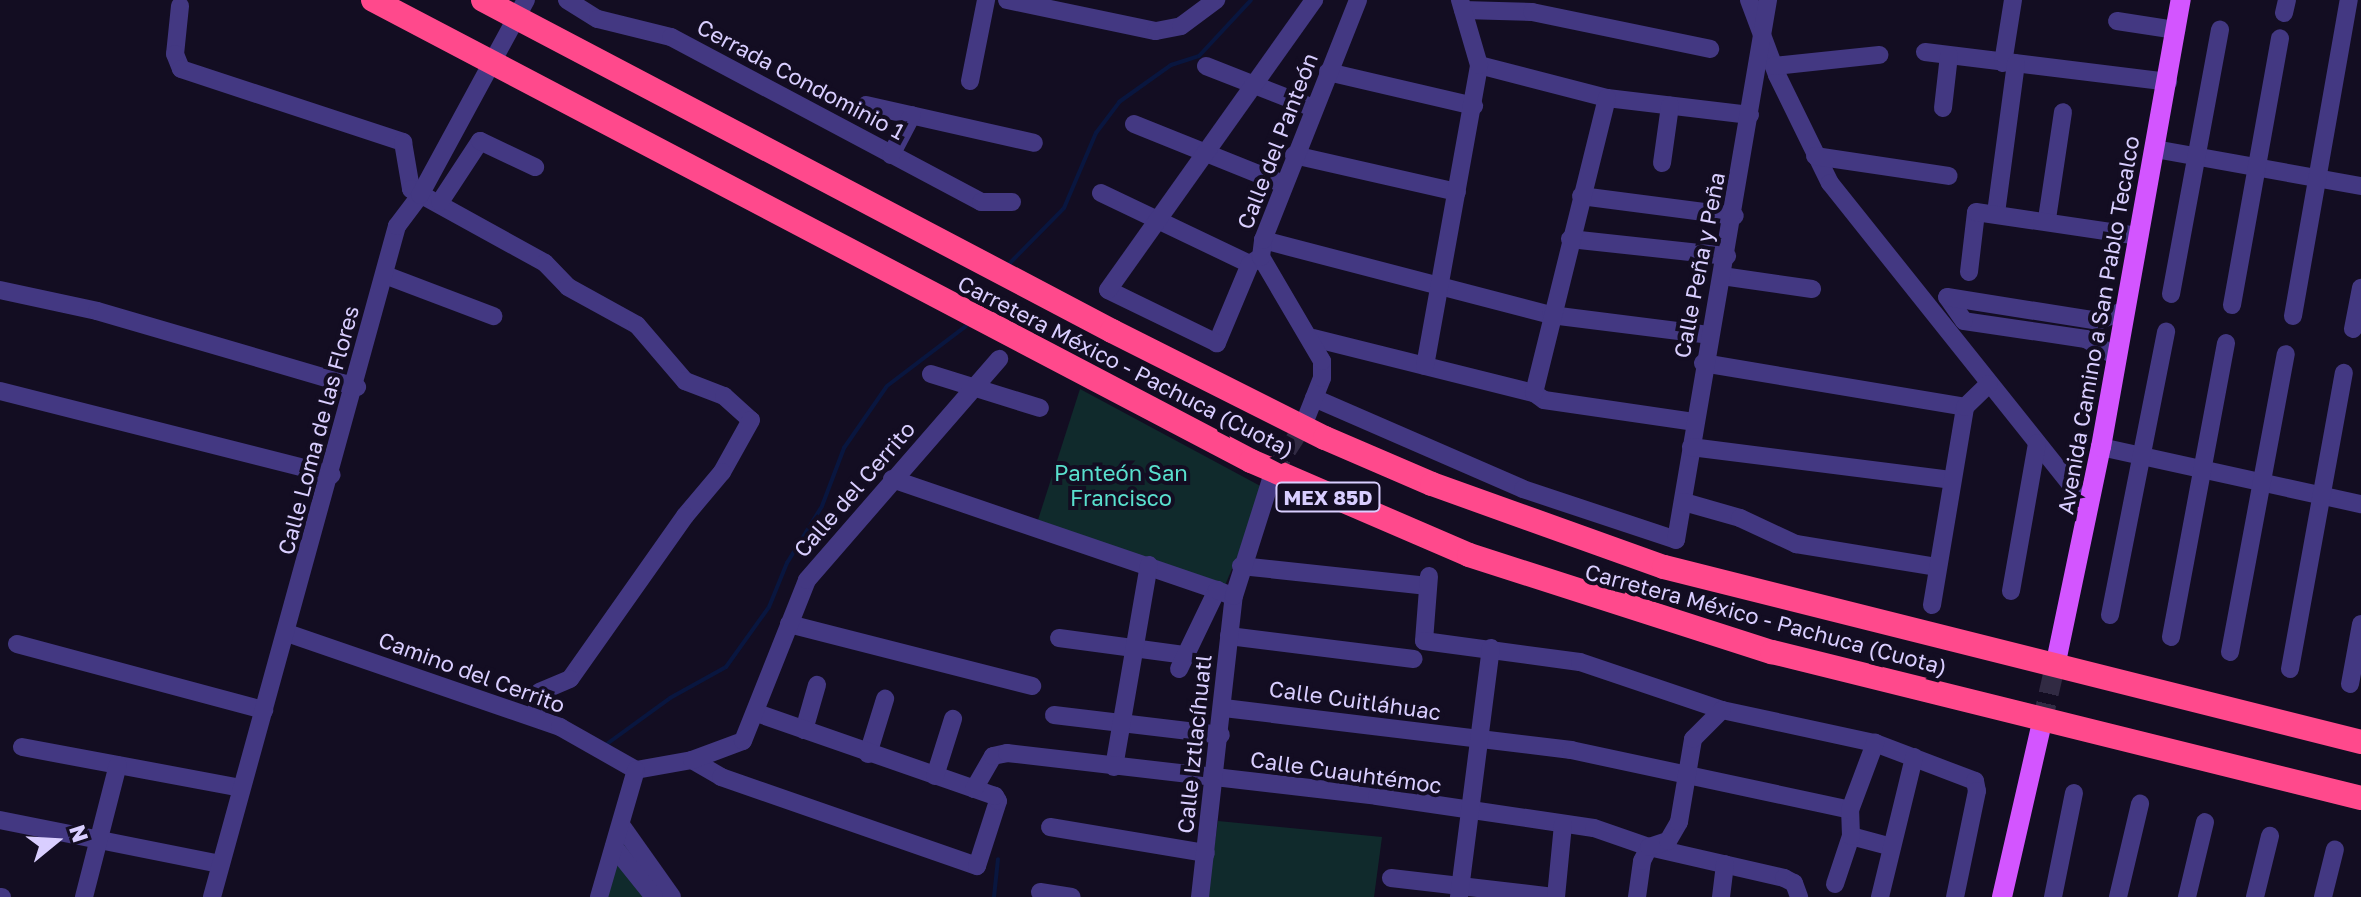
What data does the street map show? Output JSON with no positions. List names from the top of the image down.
{
  "streets": {
    "highway": ["Carretera México - Pachuca (Cuota)", "MEX 85D"],
    "main road": ["Avenida Camino a San Pablo Tecalco"],
    "street": [
      "Cerrada Condominio 1",
      "Calle del Panteón",
      "Calle Peña y Peña",
      "Calle Loma de las Flores",
      "Calle del Cerrito",
      "Camino del Cerrito",
      "Calle Cuitláhuac",
      "Calle Iztlacíhuatl",
      "Calle Cuauhtémoc"
    ]
  },
  "crossings": [
    ["Calle del Panteón", "Calle Peña y Peña"],
    ["Calle Loma de las Flores", "Camino del Cerrito"],
    ["Calle del Cerrito", "Camino del Cerrito"],
    ["Calle Cuitláhuac", "Calle Iztlacíhuatl"],
    ["Calle Iztlacíhuatl", "Calle Cuauhtémoc"]
  ],
  "parks": ["Panteón San Francisco"],
  "north": "right"
}
